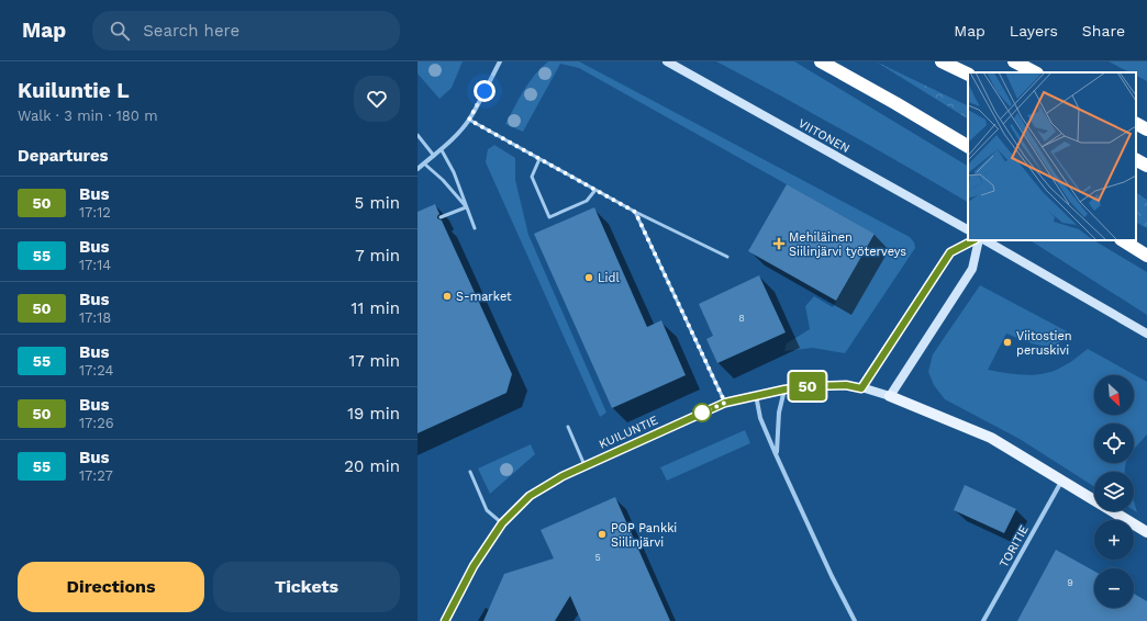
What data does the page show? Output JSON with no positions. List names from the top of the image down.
{
  "streets": {
    "main road": ["VIITONEN", "KUILUNTIE"],
    "street": ["TORITIE"]
  },
  "places": {
    "health": ["Mehiläinen Siilinjärvi työterveys"],
    "other": [
      "Lidl",
      "S-market",
      "Viitostien peruskivi",
      "POP Pankki Siilinjärvi"
    ]
  },
  "lines": ["bus line 50"],
  "house_numbers": ["8", "5", "9"],
  "north": "bottom right",
  "page": {
    "header": "Map",
    "search": "Search here",
    "nav": ["Map", "Layers", "Share"],
    "heading": [
      ["Kuiluntie L", "Walk · 3 min · 180 m"],
      "Departures"
    ],
    "on_map": "50",
    "list": [
      {
        "mark": "50",
        "name": "Bus",
        "note": "17:12",
        "value": "5 min"
      },
      {
        "mark": "55",
        "name": "Bus",
        "note": "17:14",
        "value": "7 min"
      },
      {
        "mark": "50",
        "name": "Bus",
        "note": "17:18",
        "value": "11 min"
      },
      {
        "mark": "55",
        "name": "Bus",
        "note": "17:24",
        "value": "17 min"
      },
      {
        "mark": "50",
        "name": "Bus",
        "note": "17:26",
        "value": "19 min"
      },
      {
        "mark": "55",
        "name": "Bus",
        "note": "17:27",
        "value": "20 min"
      }
    ],
    "map_buttons": ["+", "−"],
    "buttons": ["Directions", "Tickets"]
  }
}
